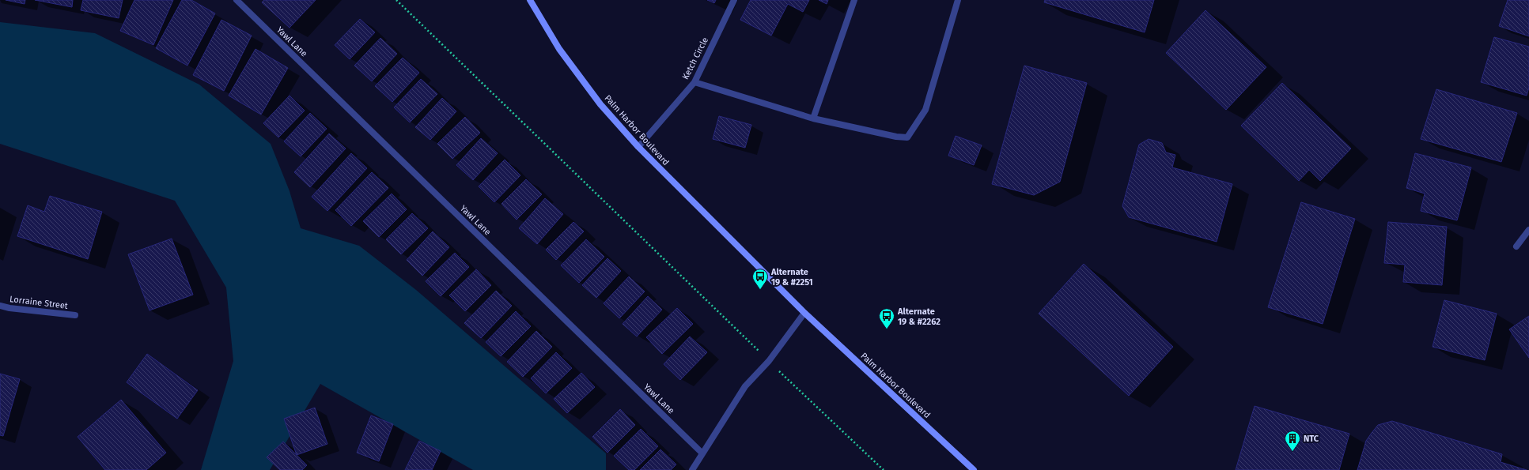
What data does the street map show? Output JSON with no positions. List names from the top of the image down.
{
  "streets": {
    "main road": ["Palm Harbor Boulevard"],
    "street": ["Yawl Lane", "Ketch Circle", "Lorraine Street"]
  },
  "crossings": [
    ["Ketch Circle", "Palm Harbor Boulevard"]
  ],
  "places": {
    "bus stop": ["Alternate 19 & #2251", "Alternate 19 & #2262"],
    "building": ["NTC"]
  }
}
